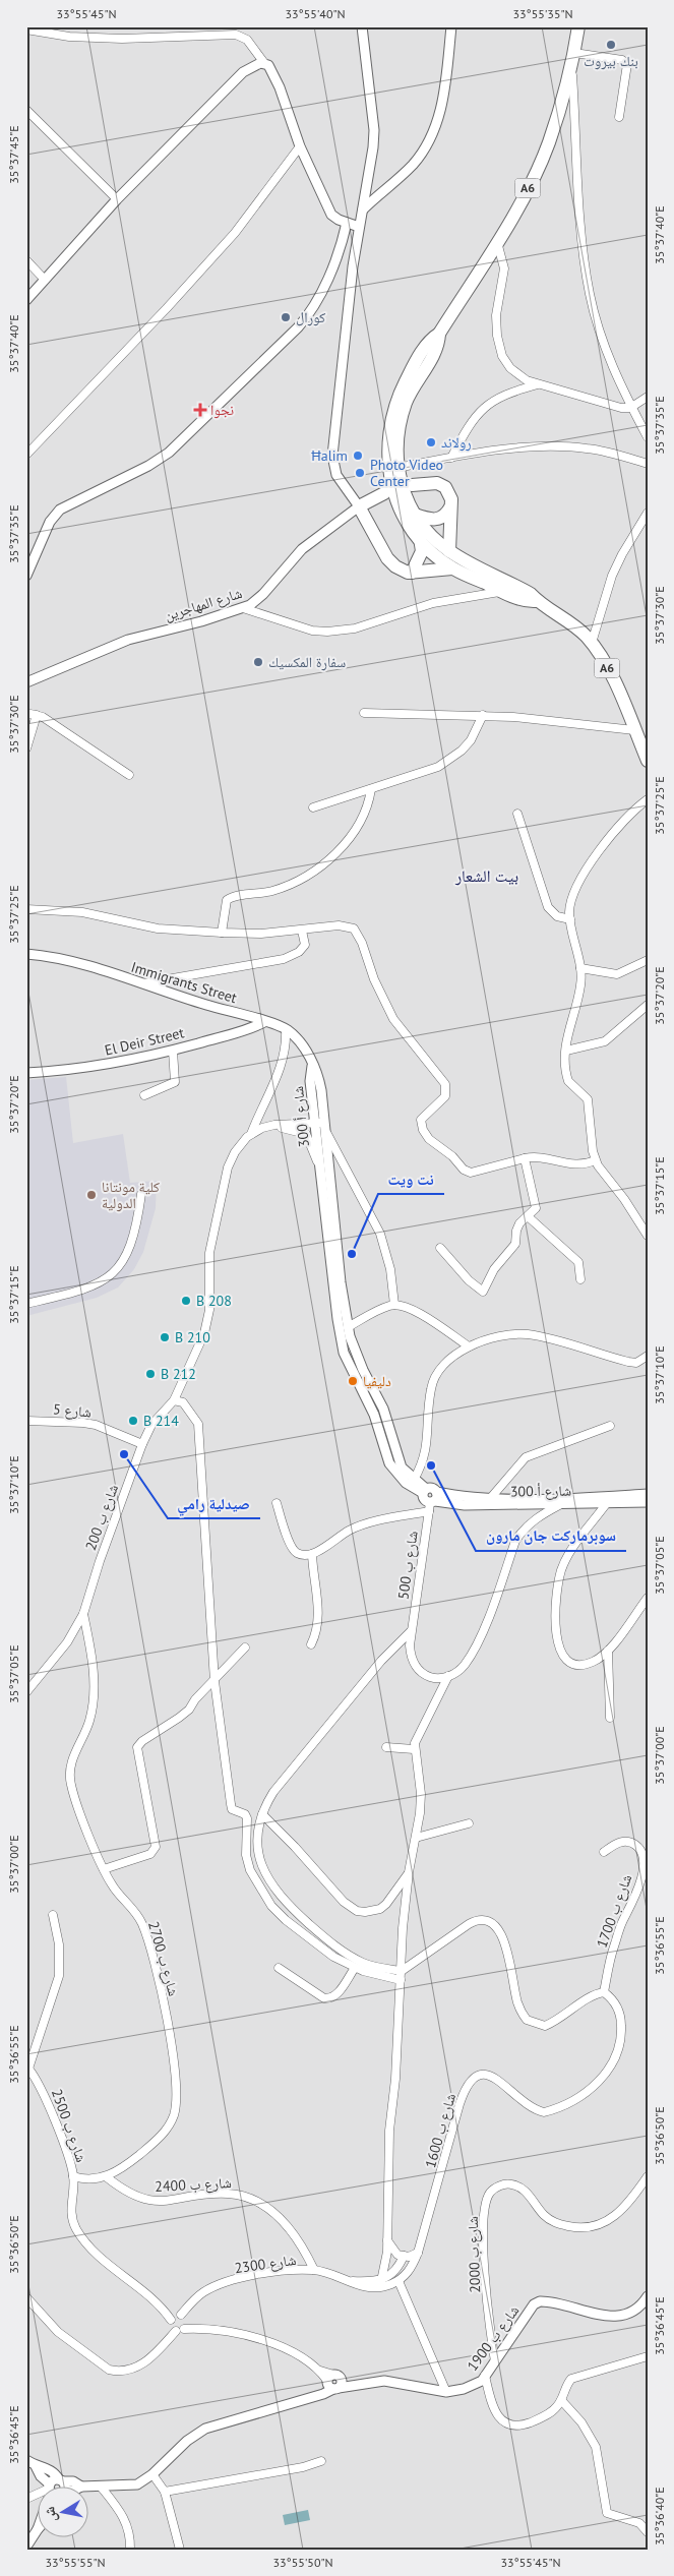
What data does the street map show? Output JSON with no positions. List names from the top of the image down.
{
  "streets": {
    "highway": ["A6"],
    "street": [
      "شارع المهاجرين",
      "Immigrants Street",
      "El Deir Street",
      "شارع أ 300",
      "شارع 5",
      "شارع ب 200",
      "شارع ب 500",
      "شارع ب 1700",
      "شارع ب 2700",
      "شارع ب 2500",
      "شارع ب 1600",
      "شارع ب 2400",
      "شارع ب 2000",
      "شارع 2300",
      "شارع ب 1900"
    ]
  },
  "crossings": [
    ["Immigrants Street", "El Deir Street"],
    ["Immigrants Street", "شارع أ 300"],
    ["شارع أ 300", "شارع ب 200"],
    ["شارع أ 300", "شارع ب 500"],
    ["شارع 5", "شارع ب 200"],
    ["شارع ب 200", "شارع ب 2700"],
    ["شارع ب 1700", "شارع ب 1600"],
    ["شارع ب 2700", "شارع ب 2400"],
    ["شارع ب 2500", "شارع 2300"],
    ["شارع ب 2400", "شارع 2300"],
    ["شارع ب 2000", "شارع ب 1900"]
  ],
  "districts": ["بيت الشعار"],
  "places": {
    "other": [
      "بنك بيروت",
      "كورال",
      "رولاند",
      "Ħalim",
      "Photo Video Center",
      "سفارة المكسيك",
      "كلية مونتانا الدولية",
      "نت ويت",
      "B 208",
      "B 210",
      "B 212",
      "دليفيا",
      "B 214",
      "صيدلية رامي",
      "سوبرماركت جان مارون"
    ],
    "health": ["نجوا"]
  },
  "north": "left",
  "coordinates": [
    "33°55'45\"N",
    "33°55'40\"N",
    "33°55'35\"N",
    "35°37'45\"E",
    "35°37'40\"E",
    "35°37'35\"E",
    "35°37'30\"E",
    "35°37'25\"E",
    "35°37'20\"E",
    "35°37'15\"E",
    "35°37'10\"E",
    "35°37'05\"E",
    "35°37'00\"E",
    "35°36'55\"E",
    "35°36'50\"E",
    "35°36'45\"E",
    "35°36'40\"E",
    "33°55'55\"N",
    "33°55'50\"N"
  ]
}
